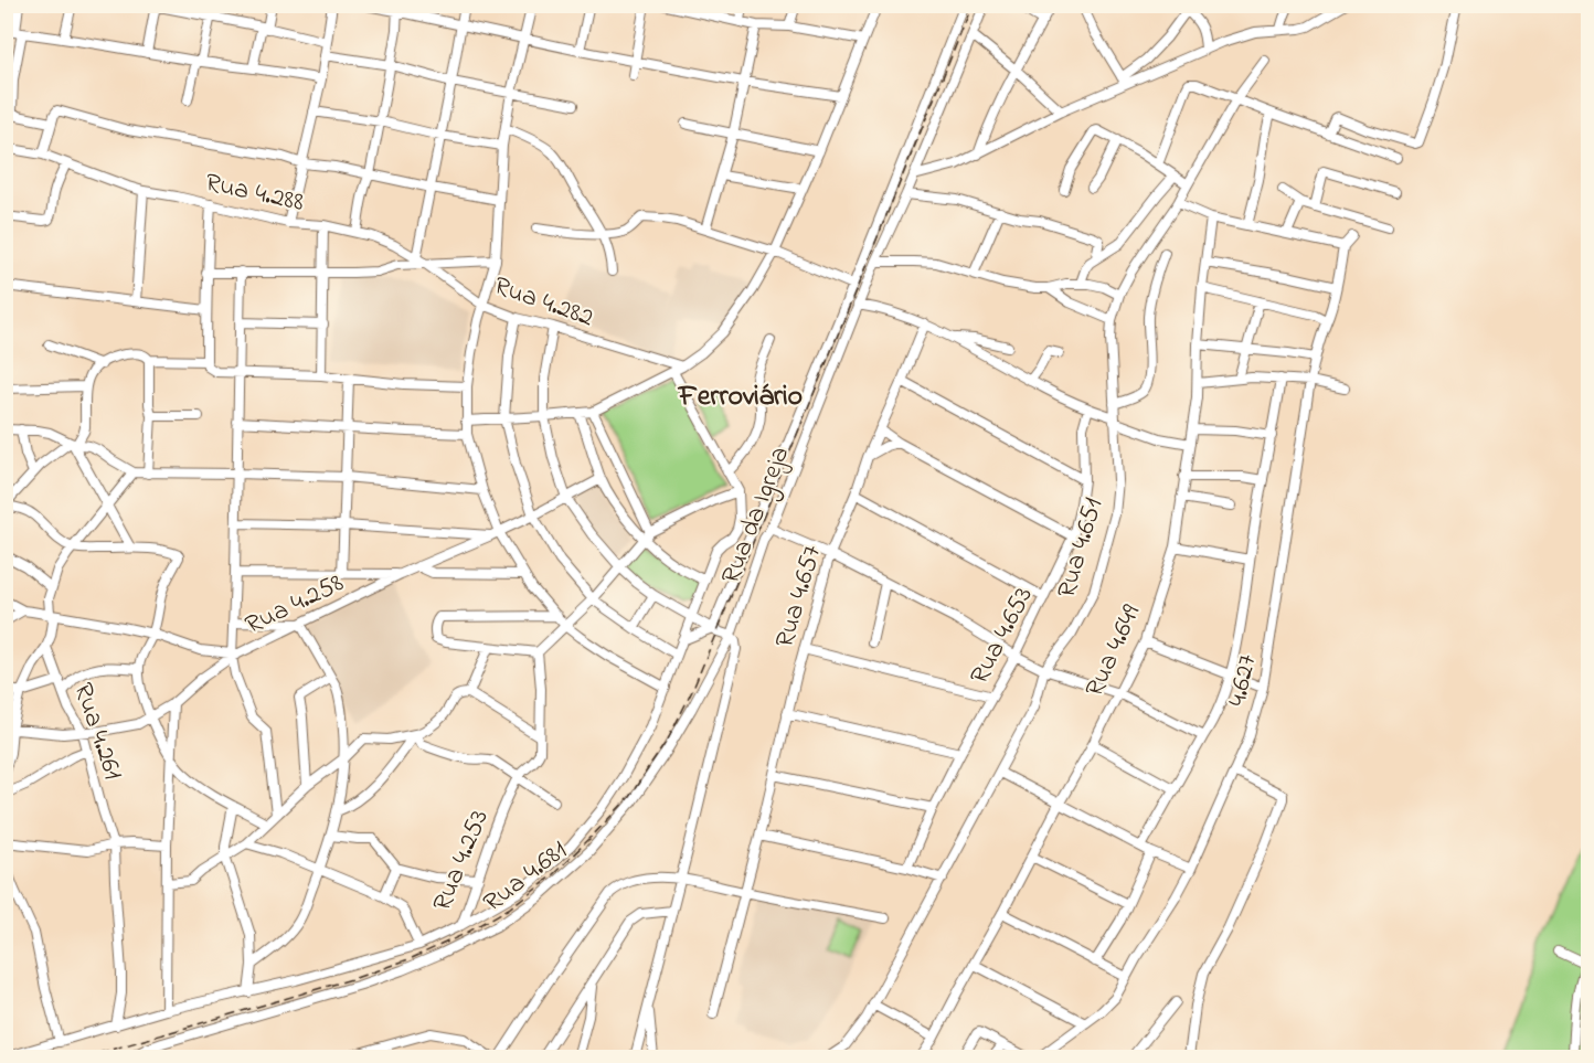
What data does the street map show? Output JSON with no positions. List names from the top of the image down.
{
  "streets": {
    "street": [
      "Rua 4.288",
      "Rua 4.282",
      "Rua da Igreja",
      "Rua 4.651",
      "Rua 4.657",
      "Rua 4.258",
      "Rua 4.653",
      "Rua 4.649",
      "4.627",
      "Rua 4.261",
      "Rua 4.253",
      "Rua 4.681"
    ]
  },
  "crossings": [
    ["Rua 4.288", "Rua 4.282"],
    ["Rua da Igreja", "Rua 4.681"],
    ["Rua 4.258", "Rua 4.261"],
    ["Rua 4.261", "Rua 4.253"]
  ],
  "districts": ["Ferroviário"]
}
